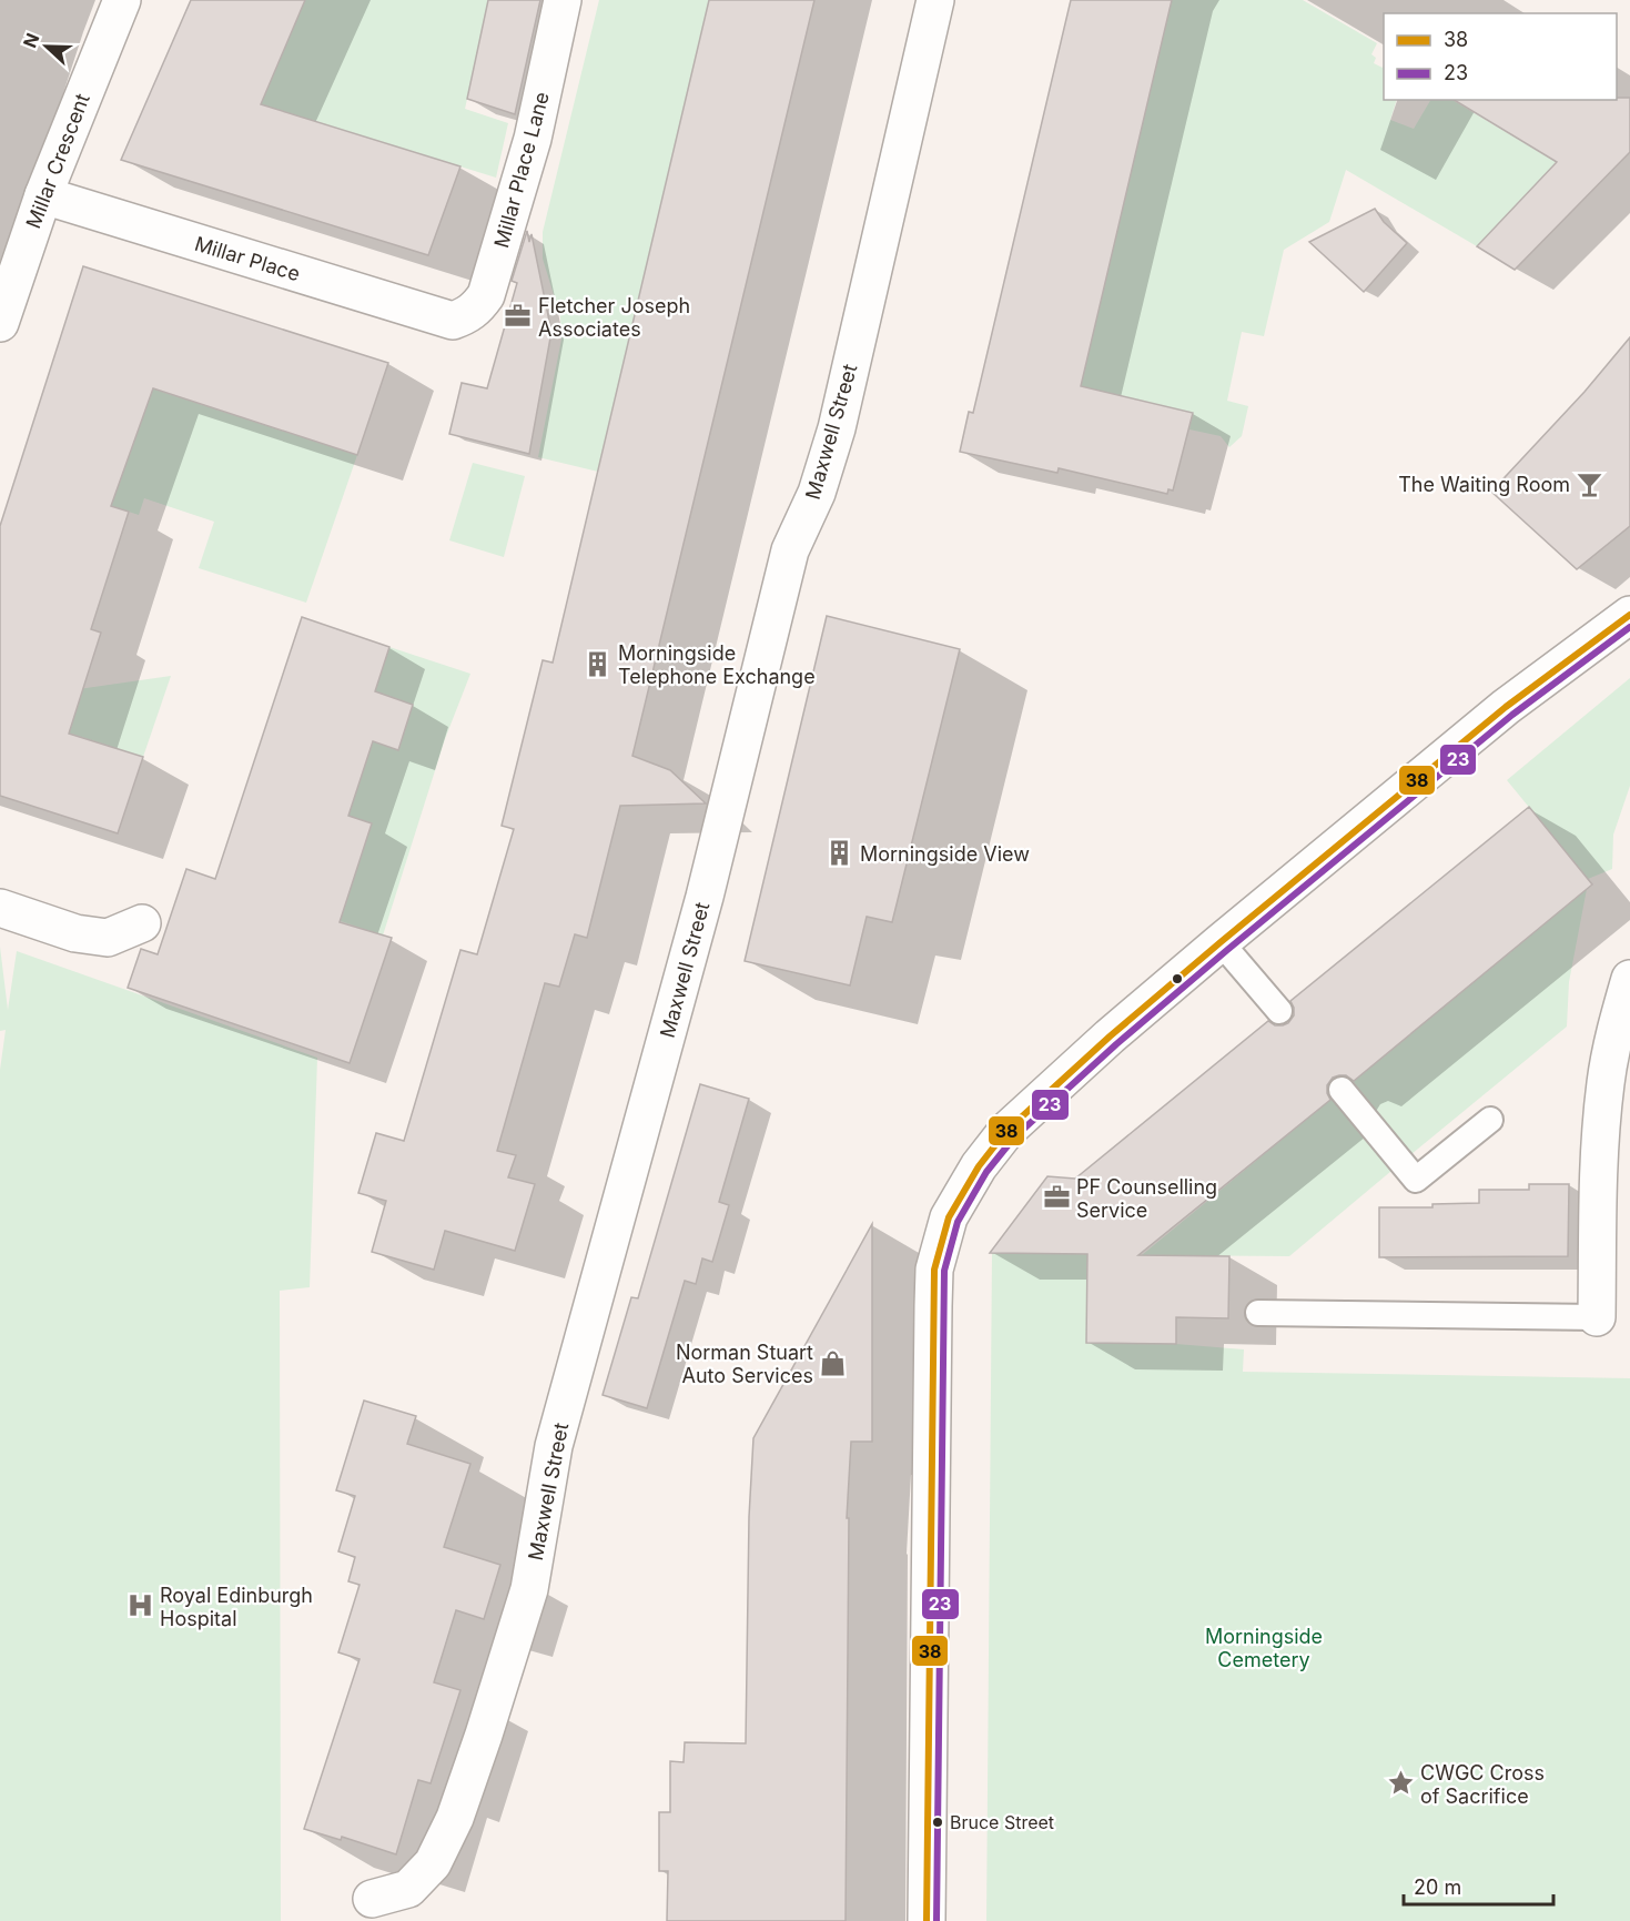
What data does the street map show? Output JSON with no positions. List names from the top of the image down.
{
  "streets": {
    "street": [
      "Millar Crescent",
      "Millar Place Lane",
      "Millar Place",
      "Maxwell Street"
    ]
  },
  "crossings": [
    ["Millar Crescent", "Millar Place"],
    ["Millar Place Lane", "Millar Place"]
  ],
  "parks": ["Morningside Cemetery"],
  "places": {
    "office": ["Fletcher Joseph Associates", "PF Counselling Service"],
    "bar": ["The Waiting Room"],
    "building": ["Morningside Telephone Exchange", "Morningside View"],
    "shop": ["Norman Stuart Auto Services"],
    "hospital": ["Royal Edinburgh Hospital"],
    "place": ["CWGC Cross of Sacrifice"],
    "other": ["Bruce Street"]
  },
  "lines": ["transit line 38", "transit line 23"],
  "legend": ["38", "23"],
  "scale_bar": "20 m",
  "north": "left"
}
